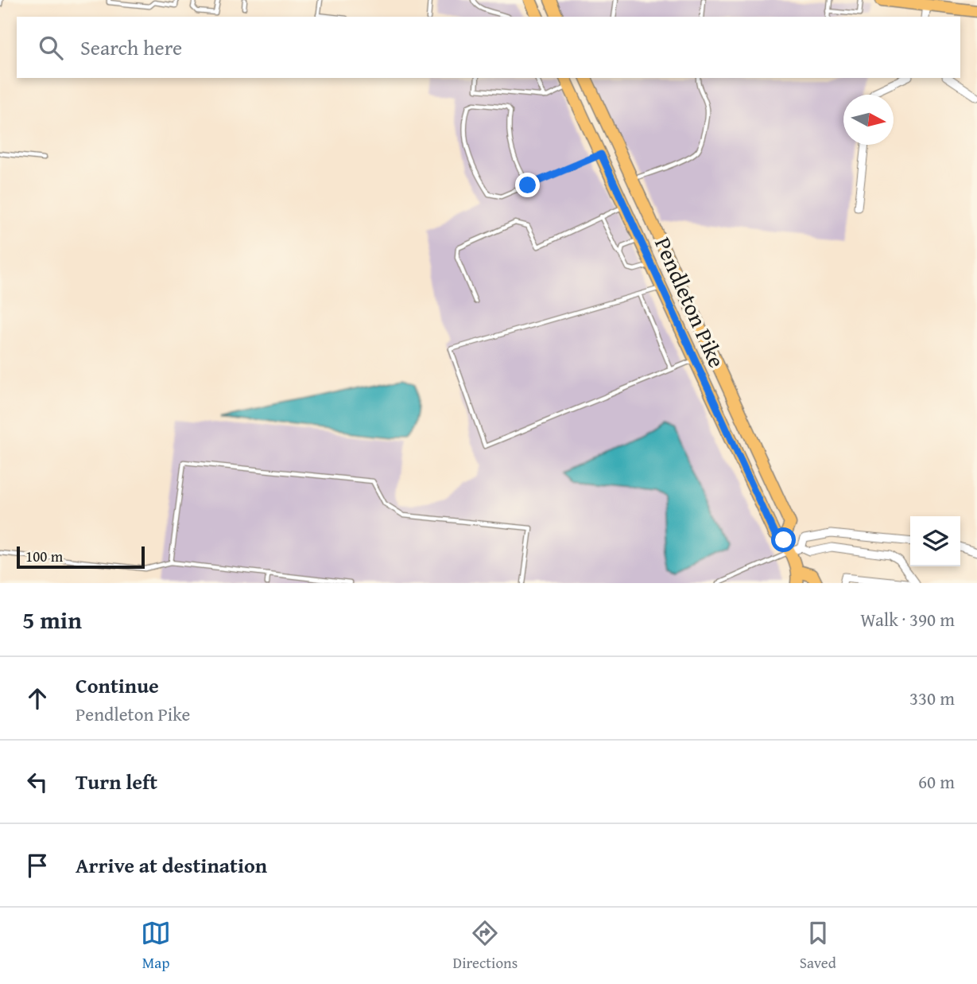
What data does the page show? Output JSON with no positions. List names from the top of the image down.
{
  "streets": {
    "main road": ["Pendleton Pike"]
  },
  "scale_bar": "100 m",
  "north": "right",
  "page": {
    "search": "Search here",
    "scale": "100 m",
    "heading": ["5 min", "Walk · 390 m"],
    "list": [
      ["Continue", "Pendleton Pike", "330 m"],
      ["Turn left", "60 m"],
      "Arrive at destination"
    ],
    "nav": ["Map", "Directions", "Saved"]
  }
}
